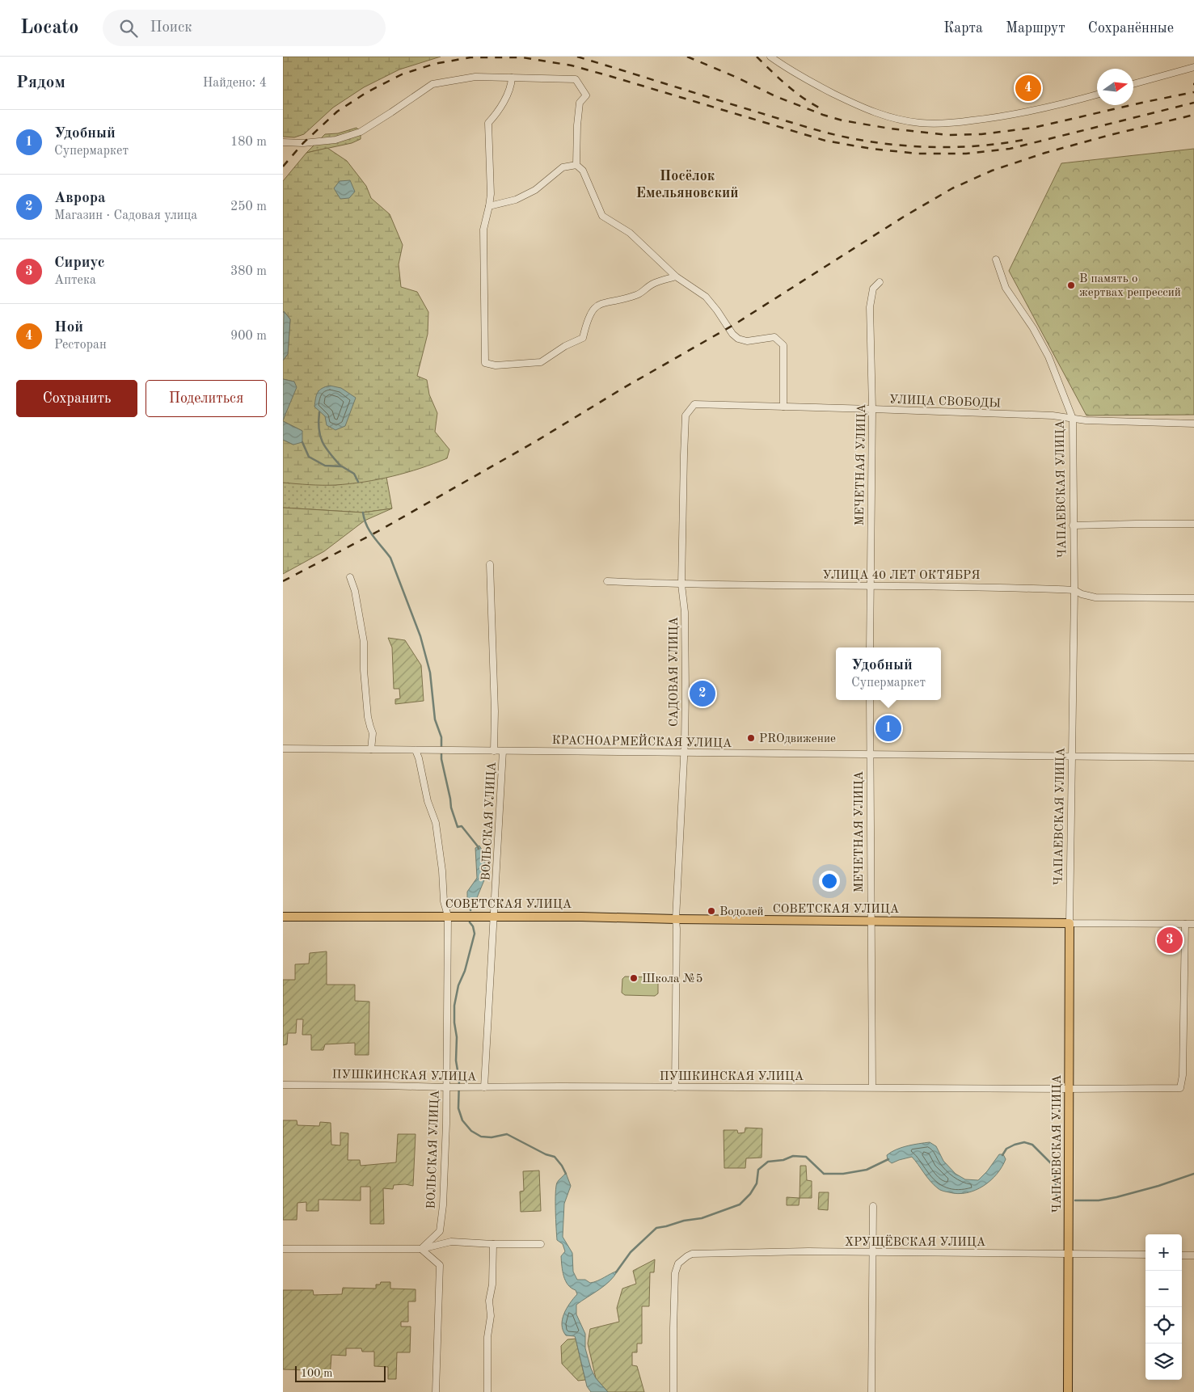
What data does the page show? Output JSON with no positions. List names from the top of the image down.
{
  "streets": {
    "main road": ["ЧАПАЕВСКАЯ УЛИЦА", "СОВЕТСКАЯ УЛИЦА"],
    "street": [
      "УЛИЦА СВОБОДЫ",
      "МЕЧЕТНАЯ УЛИЦА",
      "УЛИЦА 40 ЛЕТ ОКТЯБРЯ",
      "САДОВАЯ УЛИЦА",
      "КРАСНОАРМЕЙСКАЯ УЛИЦА",
      "ВОЛЬСКАЯ УЛИЦА",
      "ПУШКИНСКАЯ УЛИЦА",
      "ХРУЩЁВСКАЯ УЛИЦА"
    ]
  },
  "crossings": [
    ["УЛИЦА СВОБОДЫ", "МЕЧЕТНАЯ УЛИЦА"],
    ["УЛИЦА СВОБОДЫ", "ЧАПАЕВСКАЯ УЛИЦА"],
    ["УЛИЦА СВОБОДЫ", "САДОВАЯ УЛИЦА"],
    ["МЕЧЕТНАЯ УЛИЦА", "УЛИЦА 40 ЛЕТ ОКТЯБРЯ"],
    ["МЕЧЕТНАЯ УЛИЦА", "КРАСНОАРМЕЙСКАЯ УЛИЦА"],
    ["МЕЧЕТНАЯ УЛИЦА", "СОВЕТСКАЯ УЛИЦА"],
    ["МЕЧЕТНАЯ УЛИЦА", "ПУШКИНСКАЯ УЛИЦА"],
    ["ЧАПАЕВСКАЯ УЛИЦА", "УЛИЦА 40 ЛЕТ ОКТЯБРЯ"],
    ["ЧАПАЕВСКАЯ УЛИЦА", "КРАСНОАРМЕЙСКАЯ УЛИЦА"],
    ["ЧАПАЕВСКАЯ УЛИЦА", "СОВЕТСКАЯ УЛИЦА"],
    ["ЧАПАЕВСКАЯ УЛИЦА", "ПУШКИНСКАЯ УЛИЦА"],
    ["ЧАПАЕВСКАЯ УЛИЦА", "ХРУЩЁВСКАЯ УЛИЦА"],
    ["УЛИЦА 40 ЛЕТ ОКТЯБРЯ", "САДОВАЯ УЛИЦА"],
    ["САДОВАЯ УЛИЦА", "КРАСНОАРМЕЙСКАЯ УЛИЦА"],
    ["САДОВАЯ УЛИЦА", "СОВЕТСКАЯ УЛИЦА"],
    ["САДОВАЯ УЛИЦА", "ПУШКИНСКАЯ УЛИЦА"],
    ["КРАСНОАРМЕЙСКАЯ УЛИЦА", "ВОЛЬСКАЯ УЛИЦА"],
    ["ВОЛЬСКАЯ УЛИЦА", "СОВЕТСКАЯ УЛИЦА"],
    ["ВОЛЬСКАЯ УЛИЦА", "ПУШКИНСКАЯ УЛИЦА"],
    ["СОВЕТСКАЯ УЛИЦА", "ПУШКИНСКАЯ УЛИЦА"]
  ],
  "districts": ["Посёлок Емельяновский"],
  "places": [
    "В память о жертвах репрессий",
    "PROдвижение",
    "Водолей",
    "Школа №5"
  ],
  "scale_bar": "100 m",
  "north": "right",
  "page": {
    "header": "Locato",
    "search": "Поиск",
    "nav": ["Карта", "Маршрут", "Сохранённые"],
    "heading": ["Рядом", "Найдено: 4"],
    "pins": [
      "4",
      "2",
      "1",
      "3"
    ],
    "list": [
      {
        "mark": "1",
        "name": "Удобный",
        "note": "Супермаркет",
        "value": "180 m"
      },
      {
        "mark": "2",
        "name": "Аврора",
        "note": "Магазин · Садовая улица",
        "value": "250 m"
      },
      {
        "mark": "3",
        "name": "Сириус",
        "note": "Аптека",
        "value": "380 m"
      },
      {
        "mark": "4",
        "name": "Ной",
        "note": "Ресторан",
        "value": "900 m"
      }
    ],
    "buttons": ["Сохранить", "Поделиться"],
    "popup": ["Удобный", "Супермаркет"],
    "map_buttons": ["+", "−"],
    "scale": "100 m"
  }
}
